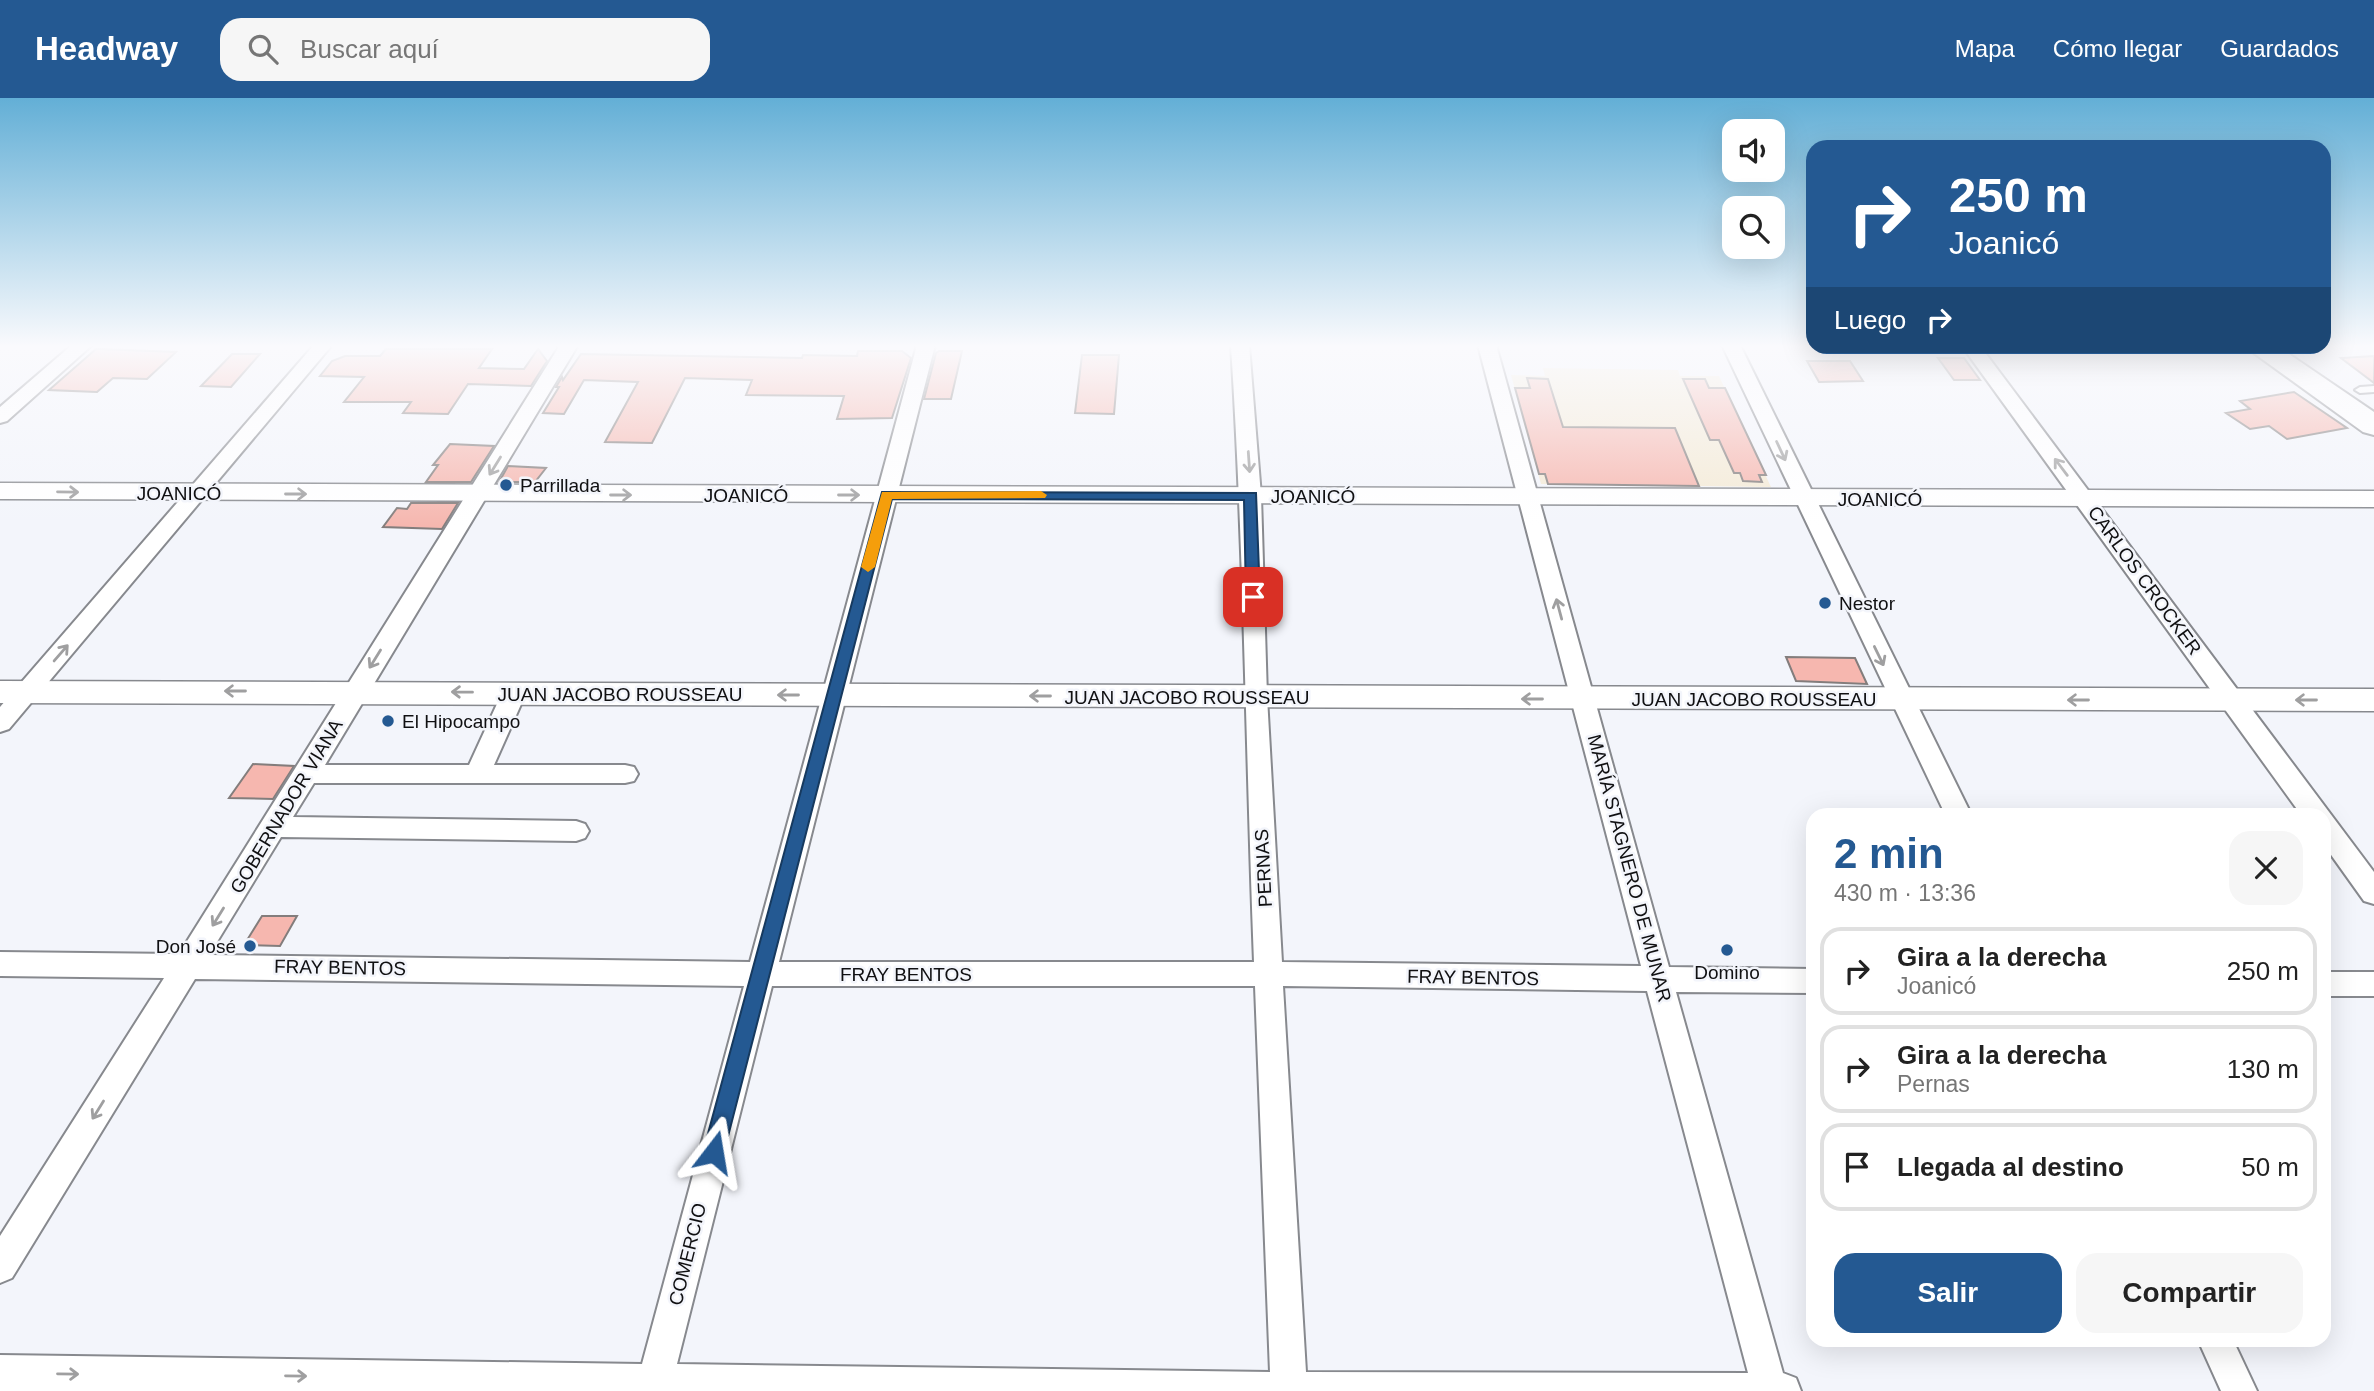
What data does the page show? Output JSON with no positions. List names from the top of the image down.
{
  "streets": {
    "street": [
      "JOANICÓ",
      "CARLOS CROCKER",
      "JUAN JACOBO ROUSSEAU",
      "GOBERNADOR VIANA",
      "PERNAS",
      "MARÍA STAGNERO DE MUNAR",
      "FRAY BENTOS",
      "COMERCIO"
    ]
  },
  "crossings": [
    ["JOANICÓ", "CARLOS CROCKER"],
    ["JOANICÓ", "GOBERNADOR VIANA"],
    ["JOANICÓ", "PERNAS"],
    ["JOANICÓ", "MARÍA STAGNERO DE MUNAR"],
    ["JOANICÓ", "COMERCIO"],
    ["CARLOS CROCKER", "JUAN JACOBO ROUSSEAU"],
    ["JUAN JACOBO ROUSSEAU", "GOBERNADOR VIANA"],
    ["JUAN JACOBO ROUSSEAU", "PERNAS"],
    ["JUAN JACOBO ROUSSEAU", "MARÍA STAGNERO DE MUNAR"],
    ["JUAN JACOBO ROUSSEAU", "COMERCIO"],
    ["GOBERNADOR VIANA", "FRAY BENTOS"],
    ["PERNAS", "FRAY BENTOS"],
    ["MARÍA STAGNERO DE MUNAR", "FRAY BENTOS"],
    ["FRAY BENTOS", "COMERCIO"]
  ],
  "one_way": ["GOBERNADOR VIANA"],
  "places": [
    "Parrillada",
    "Nestor",
    "El Hipocampo",
    "Don José",
    "Domino"
  ],
  "page": {
    "header": "Headway",
    "search": "Buscar aquí",
    "nav": ["Mapa", "Cómo llegar", "Guardados"],
    "turn": ["250 m", "Joanicó"],
    "then": "Luego",
    "heading": ["2 min", "430 m · 13:36"],
    "list": [
      {
        "name": "Gira a la derecha",
        "note": "Joanicó",
        "value": "250 m"
      },
      {
        "name": "Gira a la derecha",
        "note": "Pernas",
        "value": "130 m"
      },
      {
        "name": "Llegada al destino",
        "value": "50 m"
      }
    ],
    "buttons": ["Salir", "Compartir"]
  }
}
